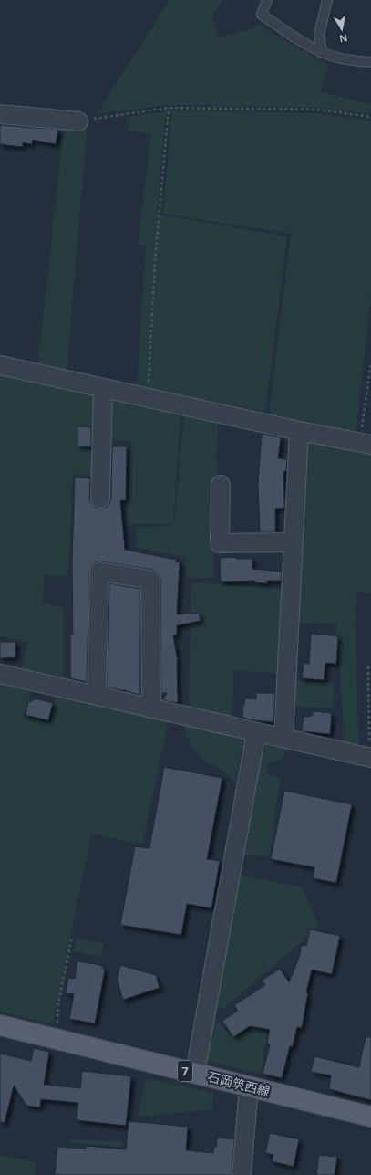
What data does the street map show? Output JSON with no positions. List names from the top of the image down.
{
  "streets": {
    "main road": ["7", "石岡筑西線"]
  },
  "north": "bottom"
}
